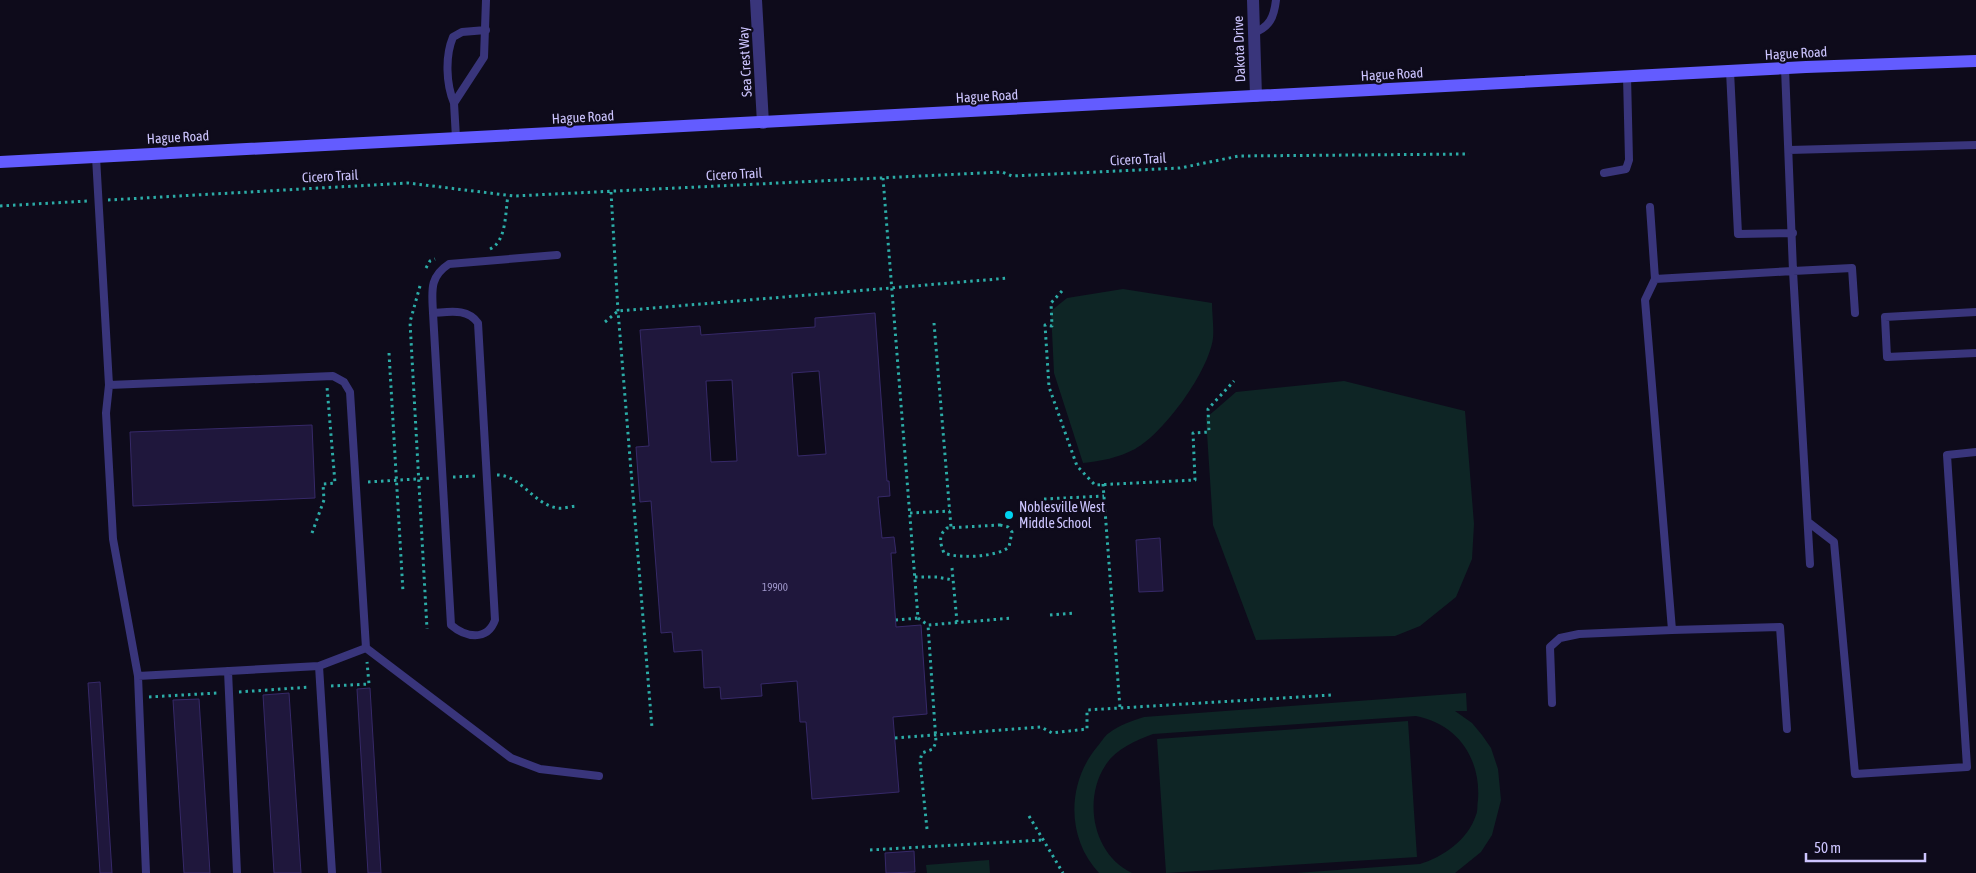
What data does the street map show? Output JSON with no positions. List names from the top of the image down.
{
  "streets": {
    "main road": ["Hague Road"],
    "street": ["Dakota Drive", "Sea Crest Way"],
    "path": ["Cicero Trail"]
  },
  "crossings": [
    ["Dakota Drive", "Hague Road"],
    ["Hague Road", "Sea Crest Way"]
  ],
  "places": ["Noblesville West Middle School"],
  "house_numbers": ["19900"],
  "scale_bar": "50 m"
}
